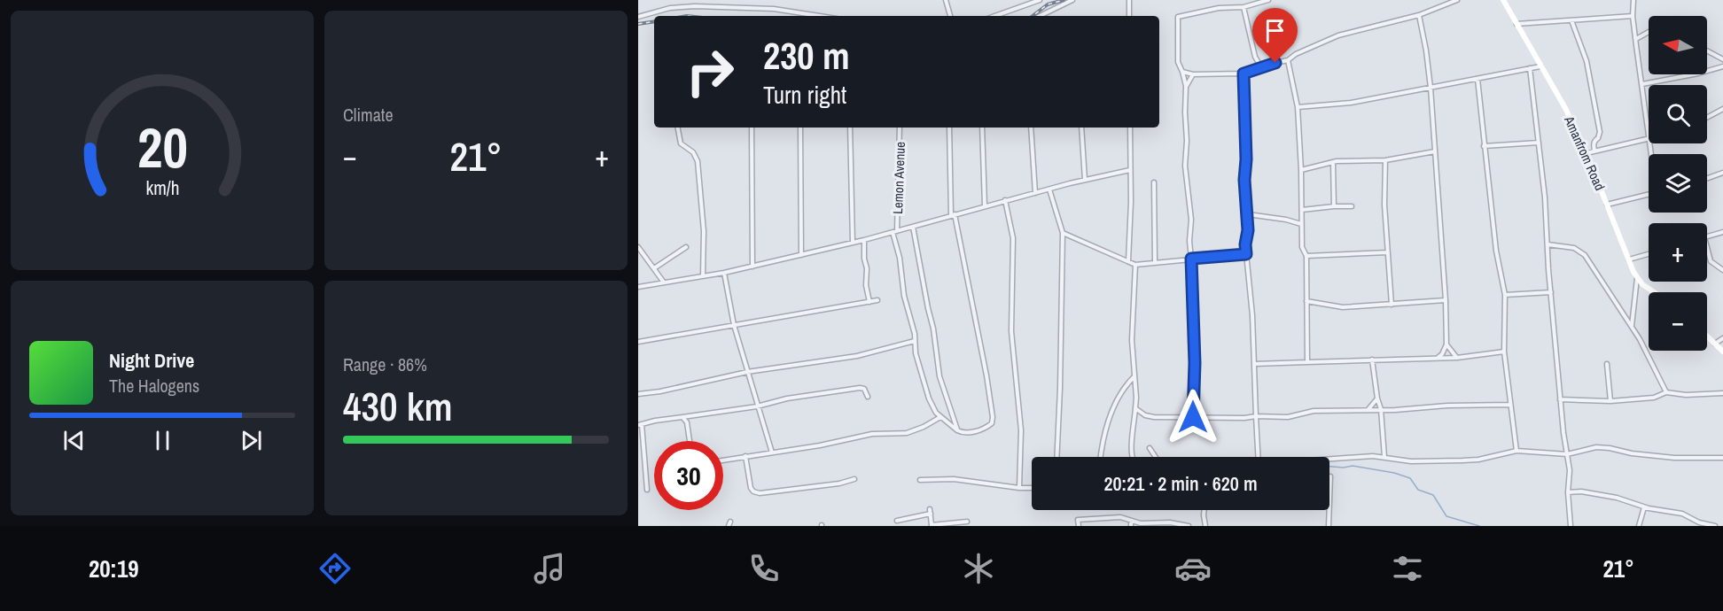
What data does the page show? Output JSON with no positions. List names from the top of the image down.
{
  "streets": {
    "street": ["Amanfrom Road", "Lemon Avenue"]
  },
  "north": "left",
  "page": {
    "tile": [
      "Climate",
      ["Range · 86%", "430 km"]
    ],
    "map_buttons": ["+", "−"],
    "turn": ["230 m", "Turn right"],
    "heat": ["−", "21°", "+"],
    "song": ["Night Drive", "The Halogens"],
    "limit": "30",
    "trip": "20:21 · 2 min · 620 m",
    "tabs": ["20:19", "21°"],
    "gauge": ["20", "km/h"]
  }
}
